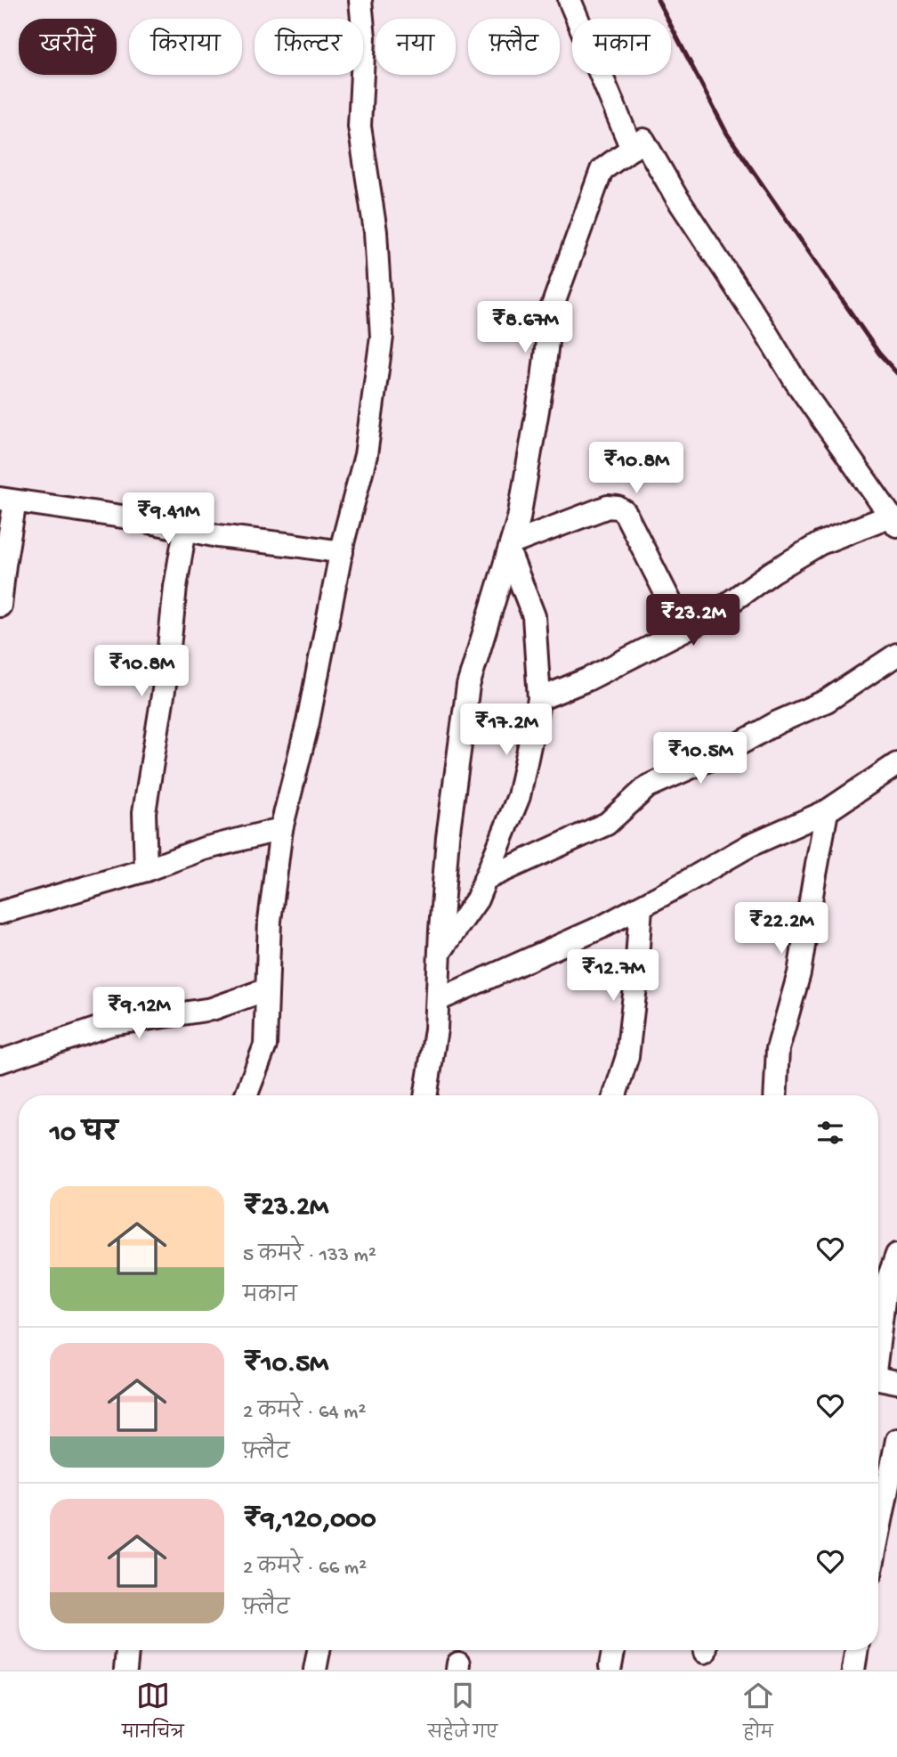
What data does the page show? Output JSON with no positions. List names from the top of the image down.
{
  "page": {
    "chip": [
      "खरीदें",
      "किराया",
      "फ़िल्टर",
      "नया",
      "फ़्लैट",
      "मकान"
    ],
    "price": [
      "₹8.67M",
      "₹10.8M",
      "₹9.41M",
      "₹23.2M",
      "₹10.8M",
      "₹17.2M",
      "₹10.5M",
      "₹22.2M",
      "₹12.7M",
      "₹9.12M"
    ],
    "heading": "10 घर",
    "list": [
      {
        "name": "₹23.2M",
        "note": "5 कमरे · 133 m² · मकान"
      },
      {
        "name": "₹10.5M",
        "note": "2 कमरे · 64 m² · फ़्लैट"
      },
      {
        "name": "₹9,120,000",
        "note": "2 कमरे · 66 m² · फ़्लैट"
      }
    ],
    "tabs": ["मानचित्र", "सहेजे गए", "होम"]
  }
}
